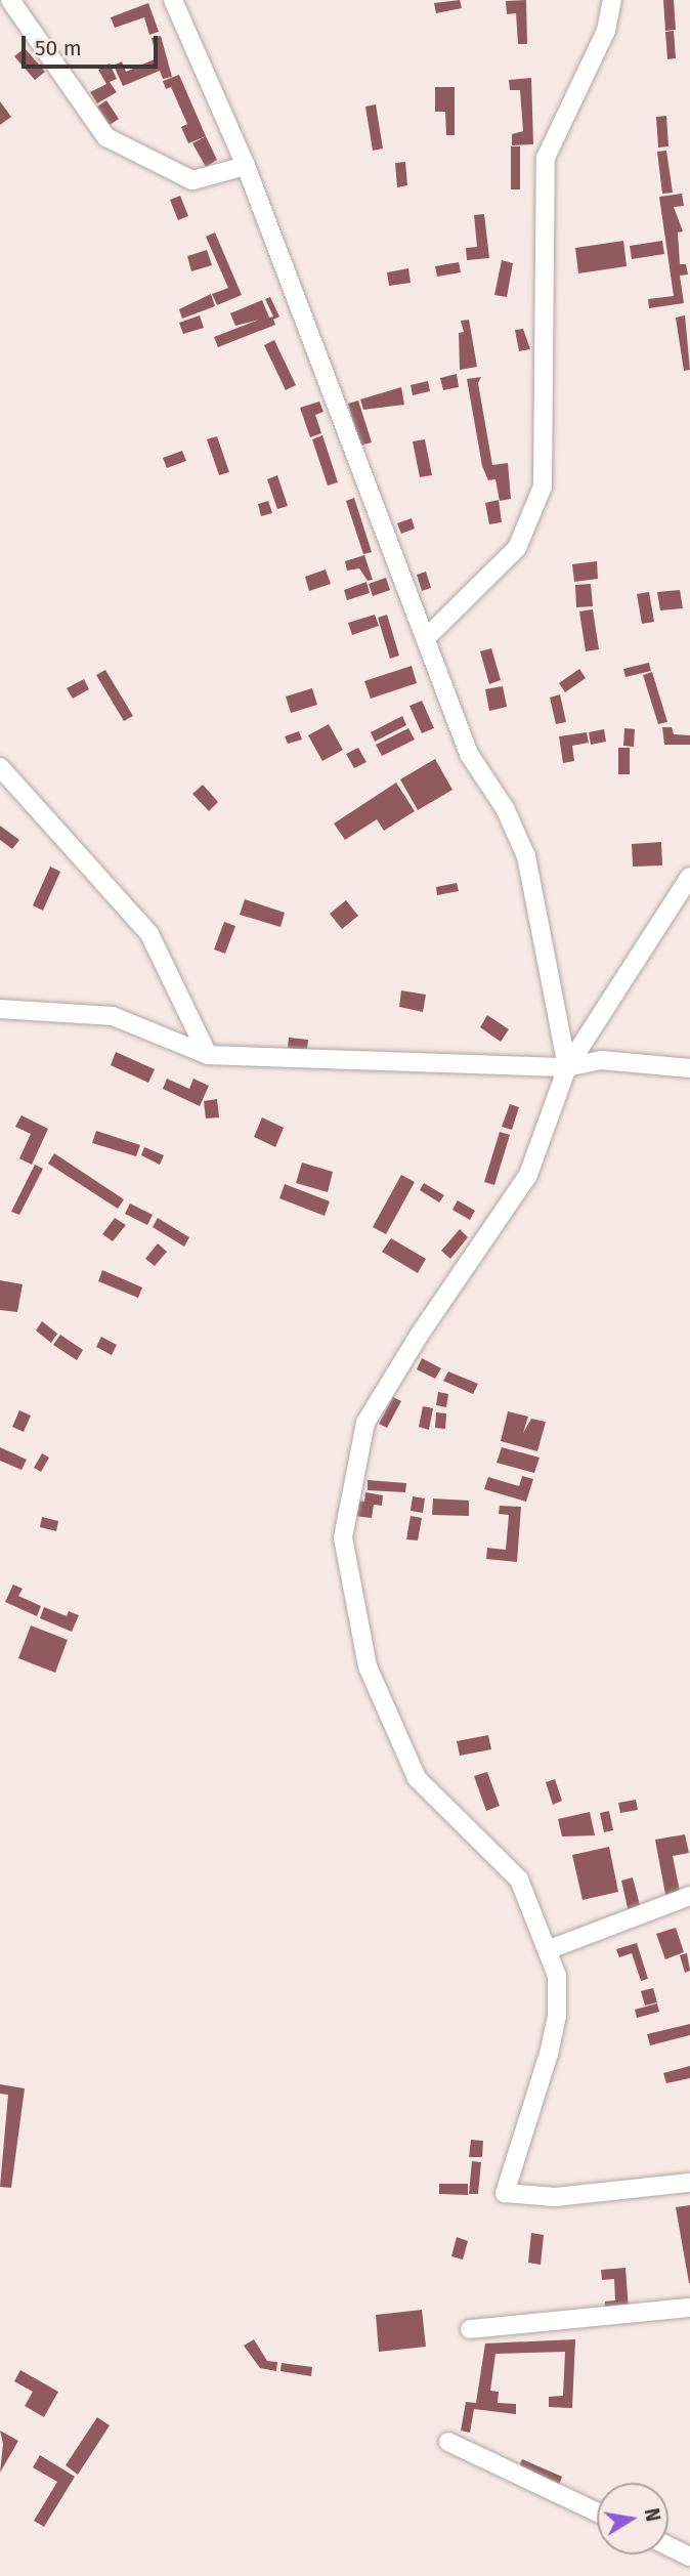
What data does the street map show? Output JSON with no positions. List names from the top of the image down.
{
  "scale_bar": "50 m",
  "north": "right"
}
